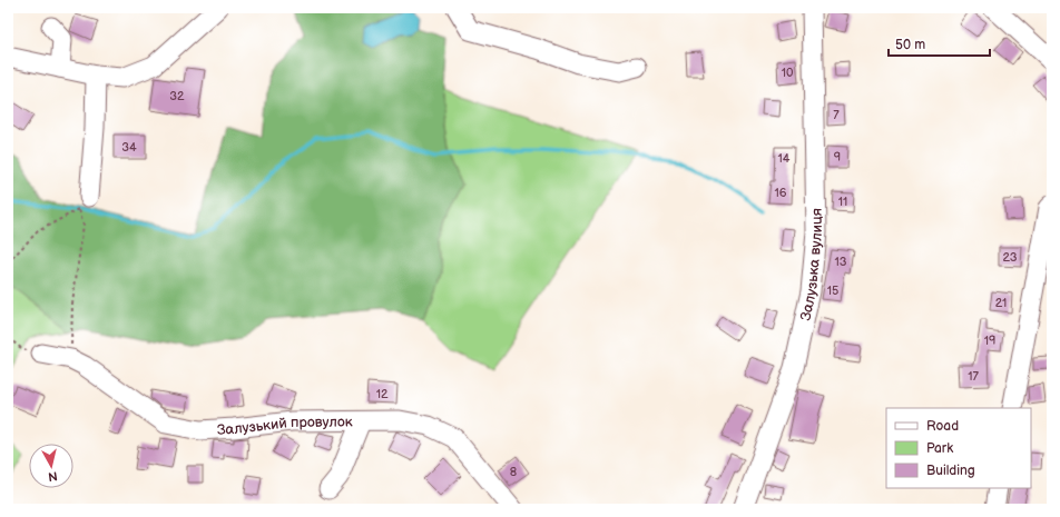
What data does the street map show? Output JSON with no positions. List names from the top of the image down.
{
  "streets": {
    "street": ["Залузька вулиця", "Залузький провулок"]
  },
  "house_numbers": [
    "10",
    "32",
    "7",
    "34",
    "9",
    "14",
    "16",
    "11",
    "23",
    "13",
    "15",
    "21",
    "19",
    "17",
    "12",
    "8"
  ],
  "legend": ["Road", "Park", "Building"],
  "scale_bar": "50 m",
  "north": "bottom"
}
